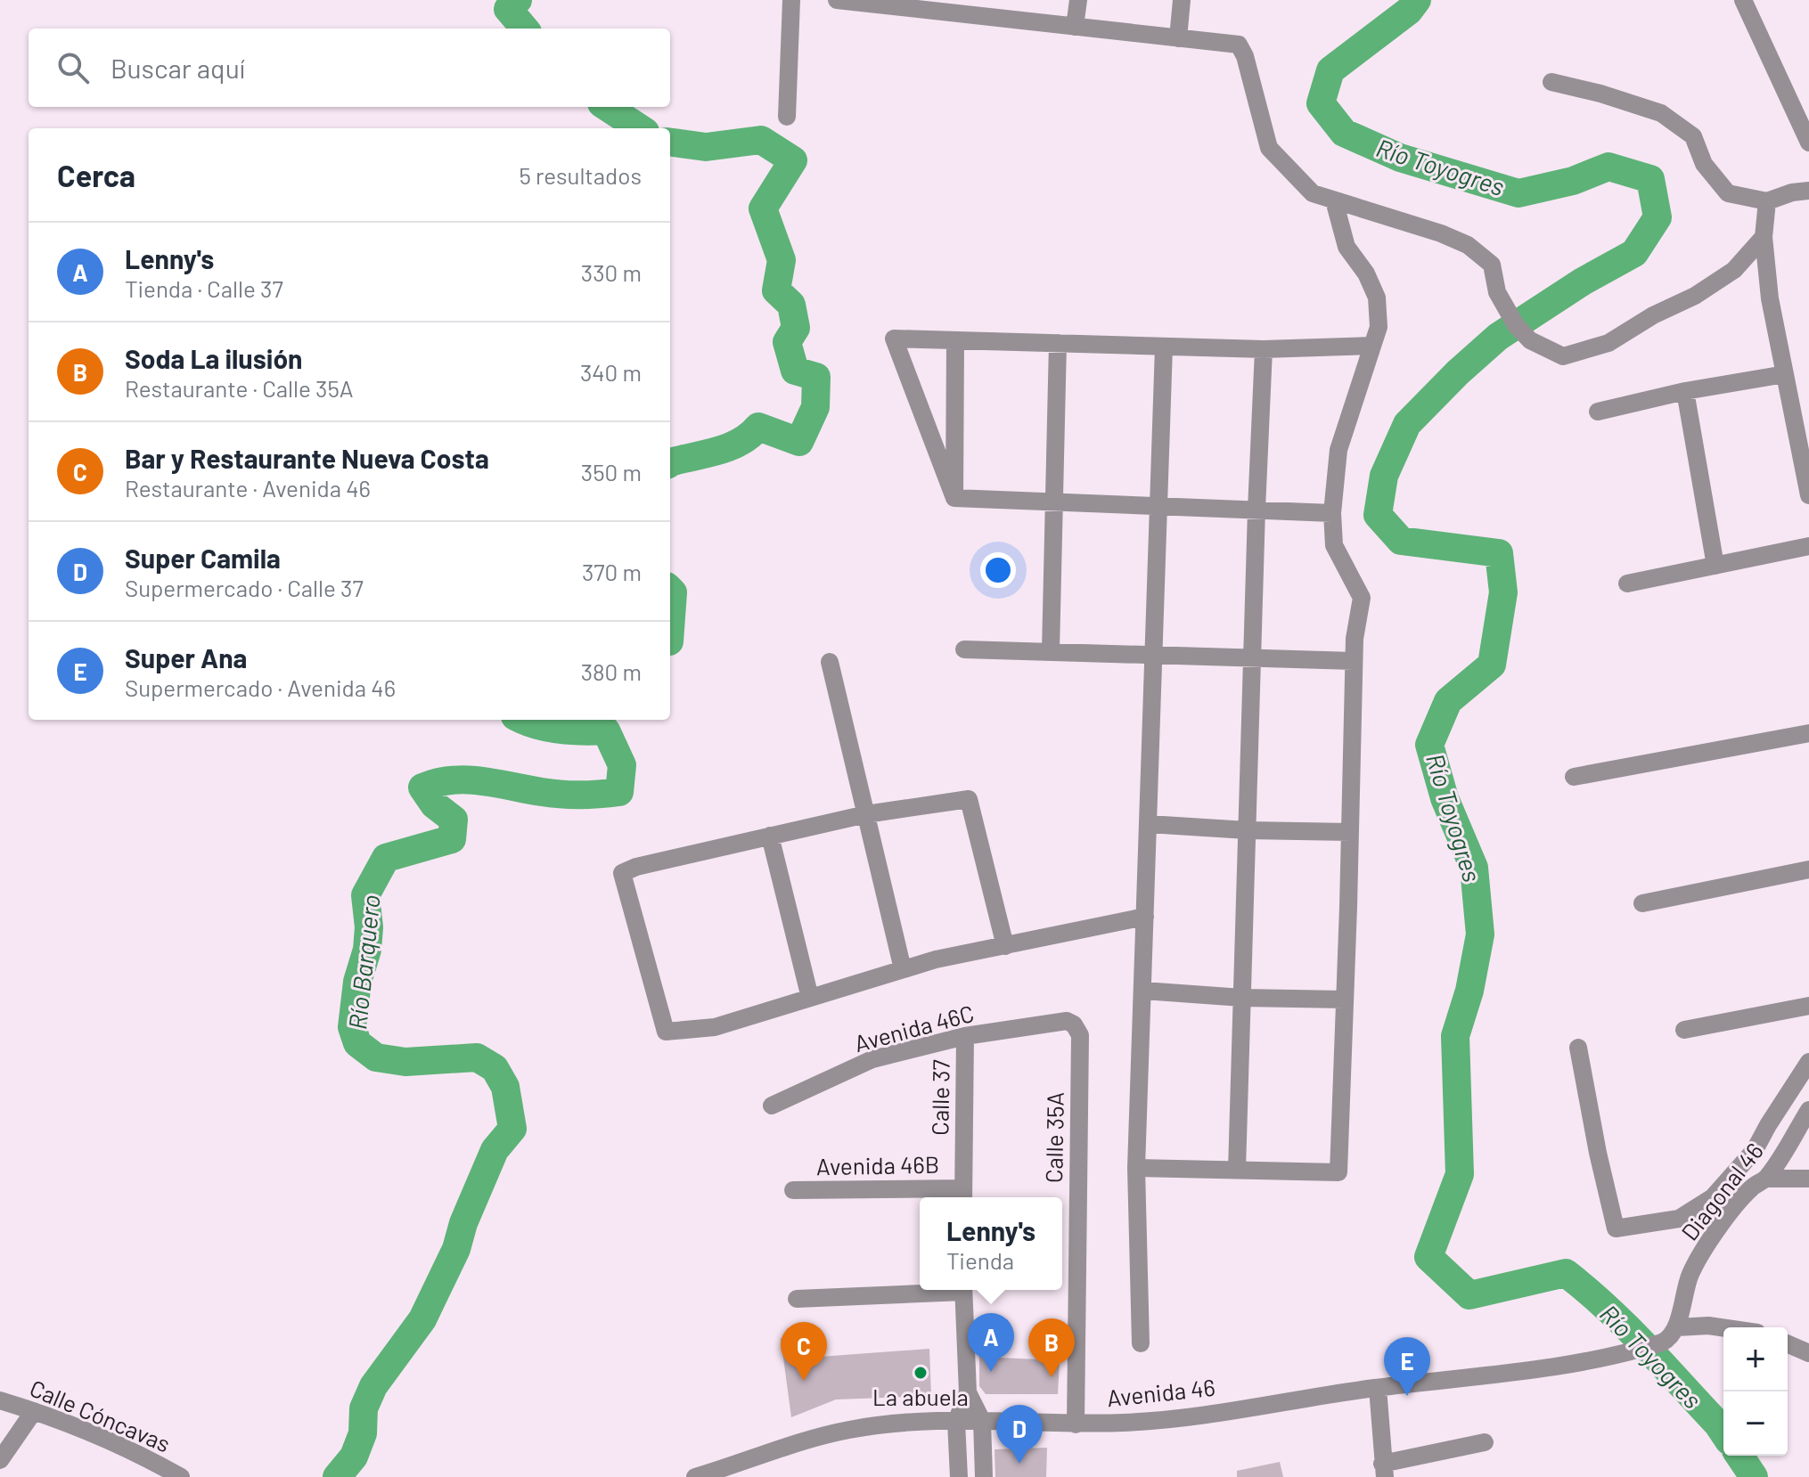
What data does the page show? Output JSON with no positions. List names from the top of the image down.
{
  "streets": {
    "street": [
      "Avenida 46C",
      "Calle 37",
      "Calle 35A",
      "Avenida 46B",
      "Diagonal 46",
      "Avenida 46",
      "Calle Cóncavas"
    ]
  },
  "crossings": [
    ["Avenida 46C", "Calle 37"],
    ["Avenida 46C", "Calle 35A"],
    ["Calle 37", "Avenida 46B"],
    ["Calle 35A", "Avenida 46"],
    ["Diagonal 46", "Avenida 46"]
  ],
  "water": ["Río Toyogres", "Río Barquero"],
  "places": ["La abuela"],
  "page": {
    "search": "Buscar aquí",
    "heading": ["Cerca", "5 resultados"],
    "list": [
      {
        "mark": "A",
        "name": "Lenny's",
        "note": "Tienda · Calle 37",
        "value": "330 m"
      },
      {
        "mark": "B",
        "name": "Soda La ilusión",
        "note": "Restaurante · Calle 35A",
        "value": "340 m"
      },
      {
        "mark": "C",
        "name": "Bar y Restaurante Nueva Costa",
        "note": "Restaurante · Avenida 46",
        "value": "350 m"
      },
      {
        "mark": "D",
        "name": "Super Camila",
        "note": "Supermercado · Calle 37",
        "value": "370 m"
      },
      {
        "mark": "E",
        "name": "Super Ana",
        "note": "Supermercado · Avenida 46",
        "value": "380 m"
      }
    ],
    "popup": ["Lenny's", "Tienda"],
    "pins": [
      "A",
      "B",
      "C",
      "E",
      "D"
    ],
    "map_buttons": ["+", "−"]
  }
}
